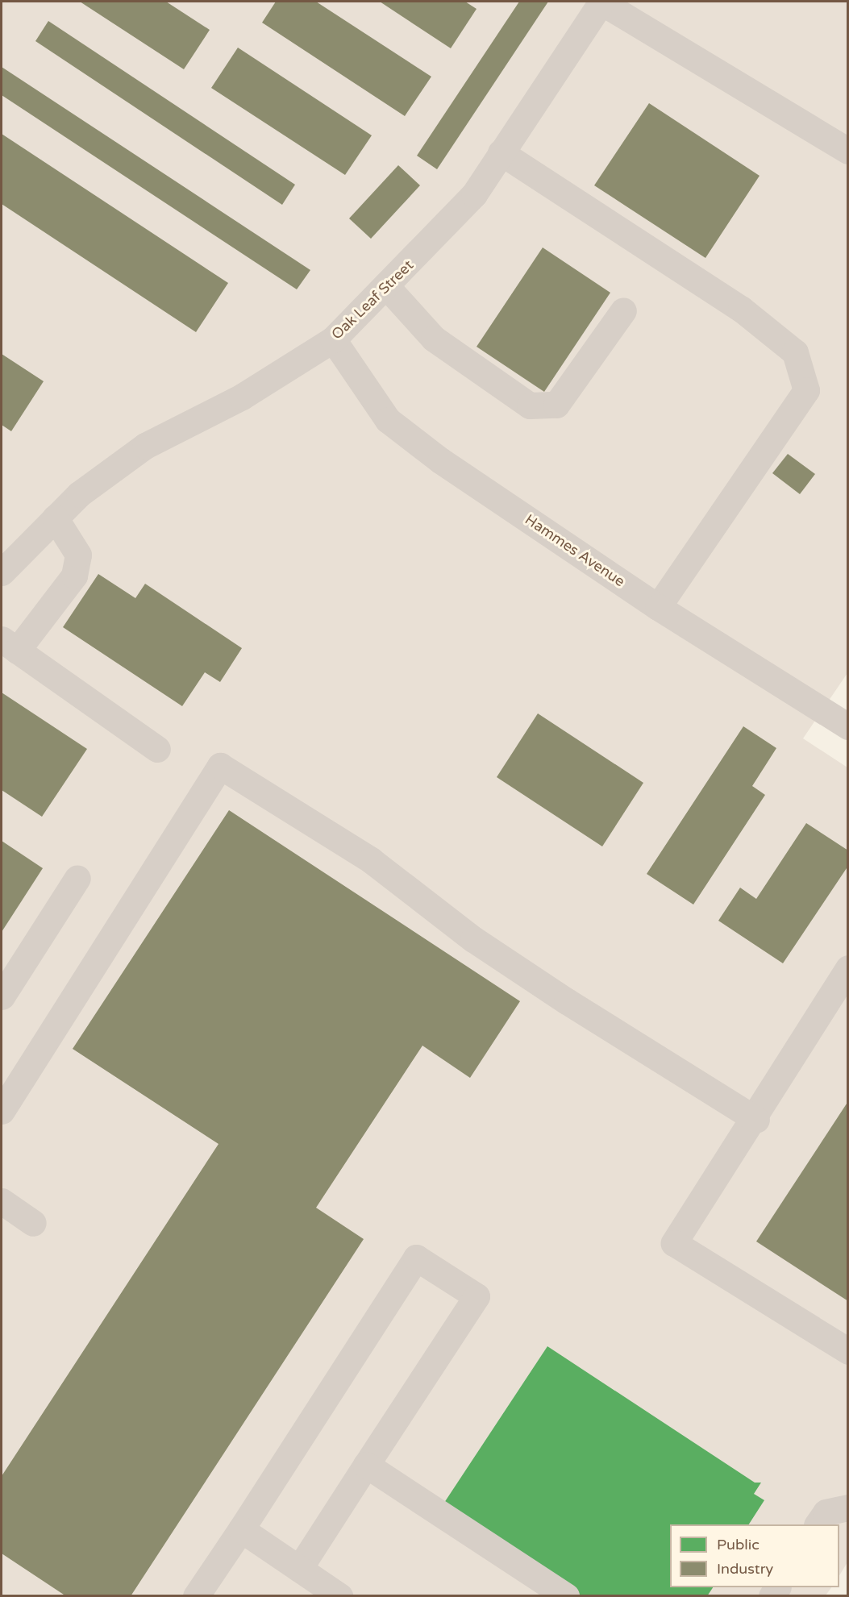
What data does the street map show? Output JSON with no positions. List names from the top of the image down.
{
  "streets": {
    "street": ["Oak Leaf Street", "Hammes Avenue"]
  },
  "crossings": [
    ["Oak Leaf Street", "Hammes Avenue"]
  ],
  "legend": ["Public", "Industry"]
}
